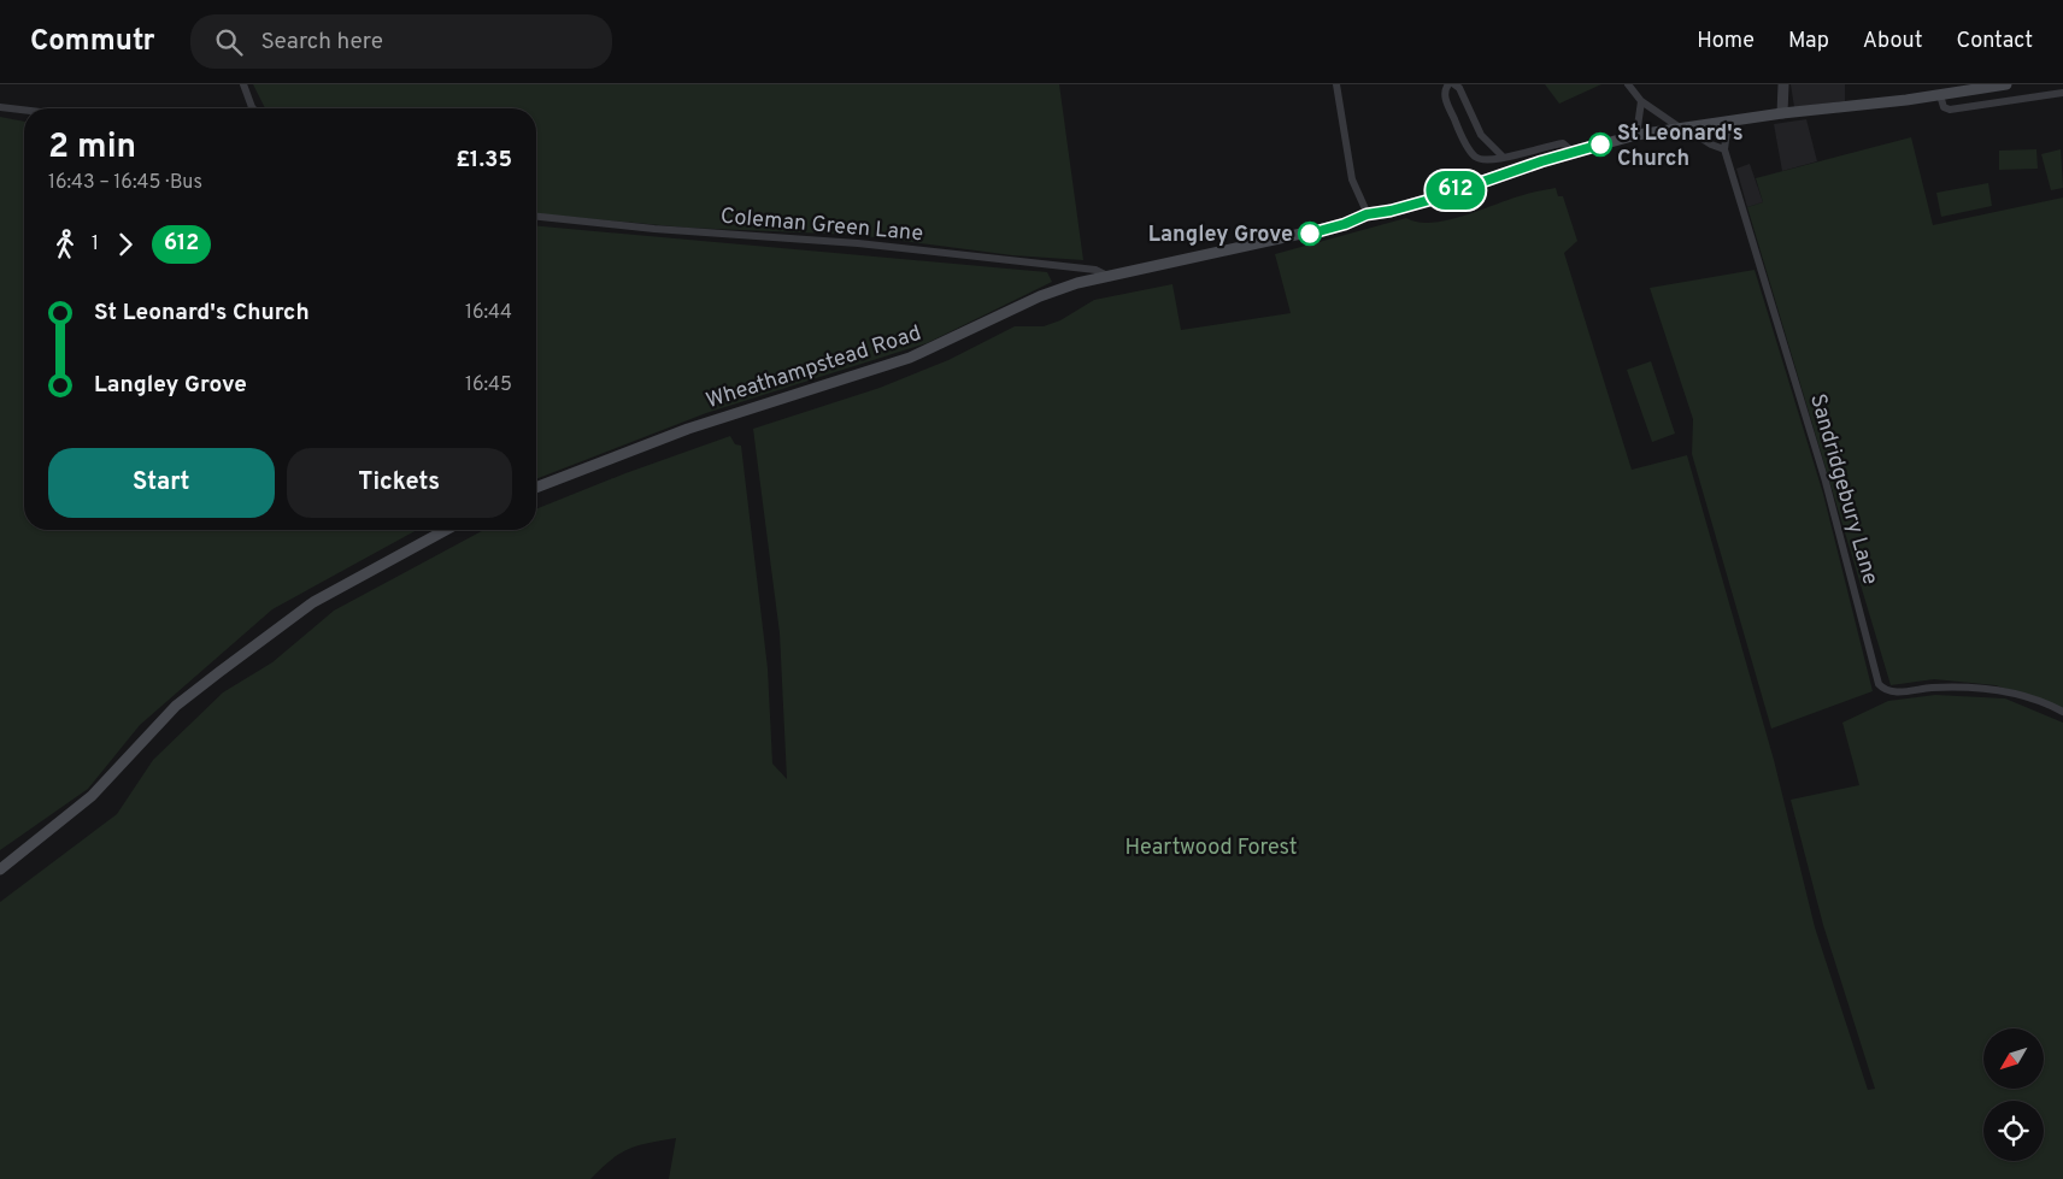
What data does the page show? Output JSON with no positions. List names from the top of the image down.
{
  "streets": {
    "main road": ["Wheathampstead Road"],
    "street": ["Coleman Green Lane", "Sandridgebury Lane"]
  },
  "crossings": [
    ["Coleman Green Lane", "Wheathampstead Road"],
    ["Wheathampstead Road", "Sandridgebury Lane"]
  ],
  "parks": ["Heartwood Forest"],
  "places": ["St Leonard's Church", "Langley Grove"],
  "lines": ["bus line 612"],
  "north": "bottom left",
  "page": {
    "header": "Commutr",
    "search": "Search here",
    "nav": [
      "Home",
      "Map",
      "About",
      "Contact"
    ],
    "on_map": "612",
    "heading": ["2 min", "16:43 – 16:45 · Bus", "£1.35"],
    "legs": ["1", "612"],
    "list": [
      {
        "name": "St Leonard's Church",
        "value": "16:44"
      },
      {
        "name": "Langley Grove",
        "value": "16:45"
      }
    ],
    "buttons": ["Start", "Tickets"]
  }
}
